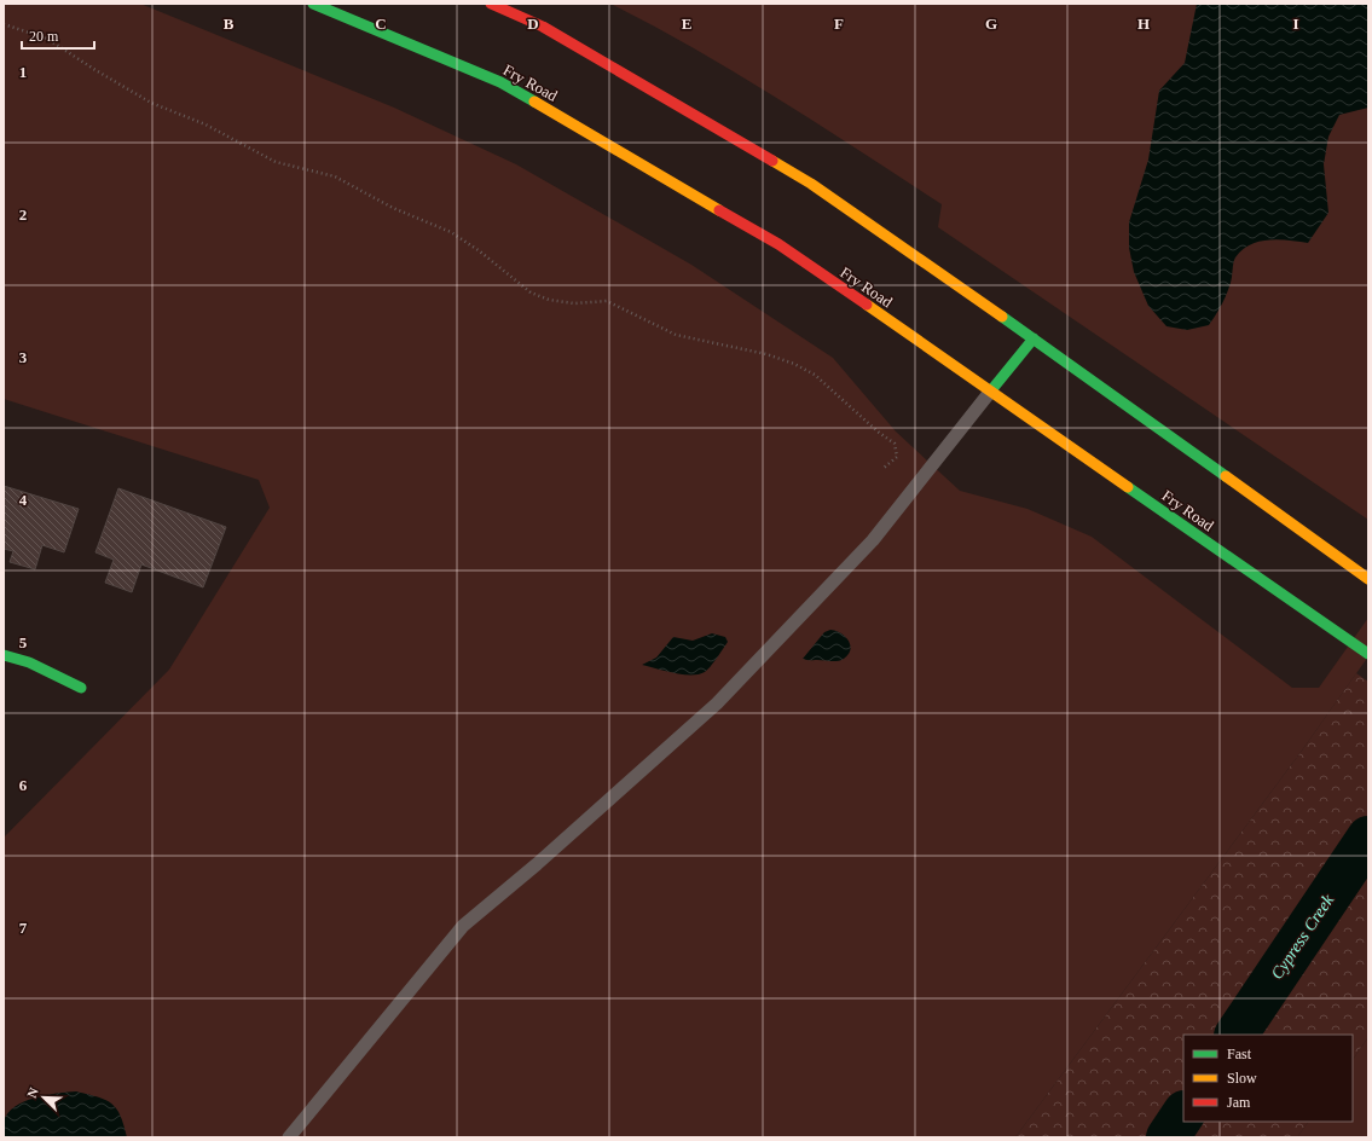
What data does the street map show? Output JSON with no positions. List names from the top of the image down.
{
  "streets": {
    "main road": ["Fry Road"]
  },
  "water": ["Cypress Creek"],
  "legend": ["Fast", "Slow", "Jam"],
  "scale_bar": "20 m",
  "north": "top left",
  "grid": {
    "columns": [
      "B",
      "C",
      "D",
      "E",
      "F",
      "G",
      "H",
      "I"
    ],
    "rows": [
      "1",
      "2",
      "3",
      "4",
      "5",
      "6",
      "7"
    ]
  }
}
